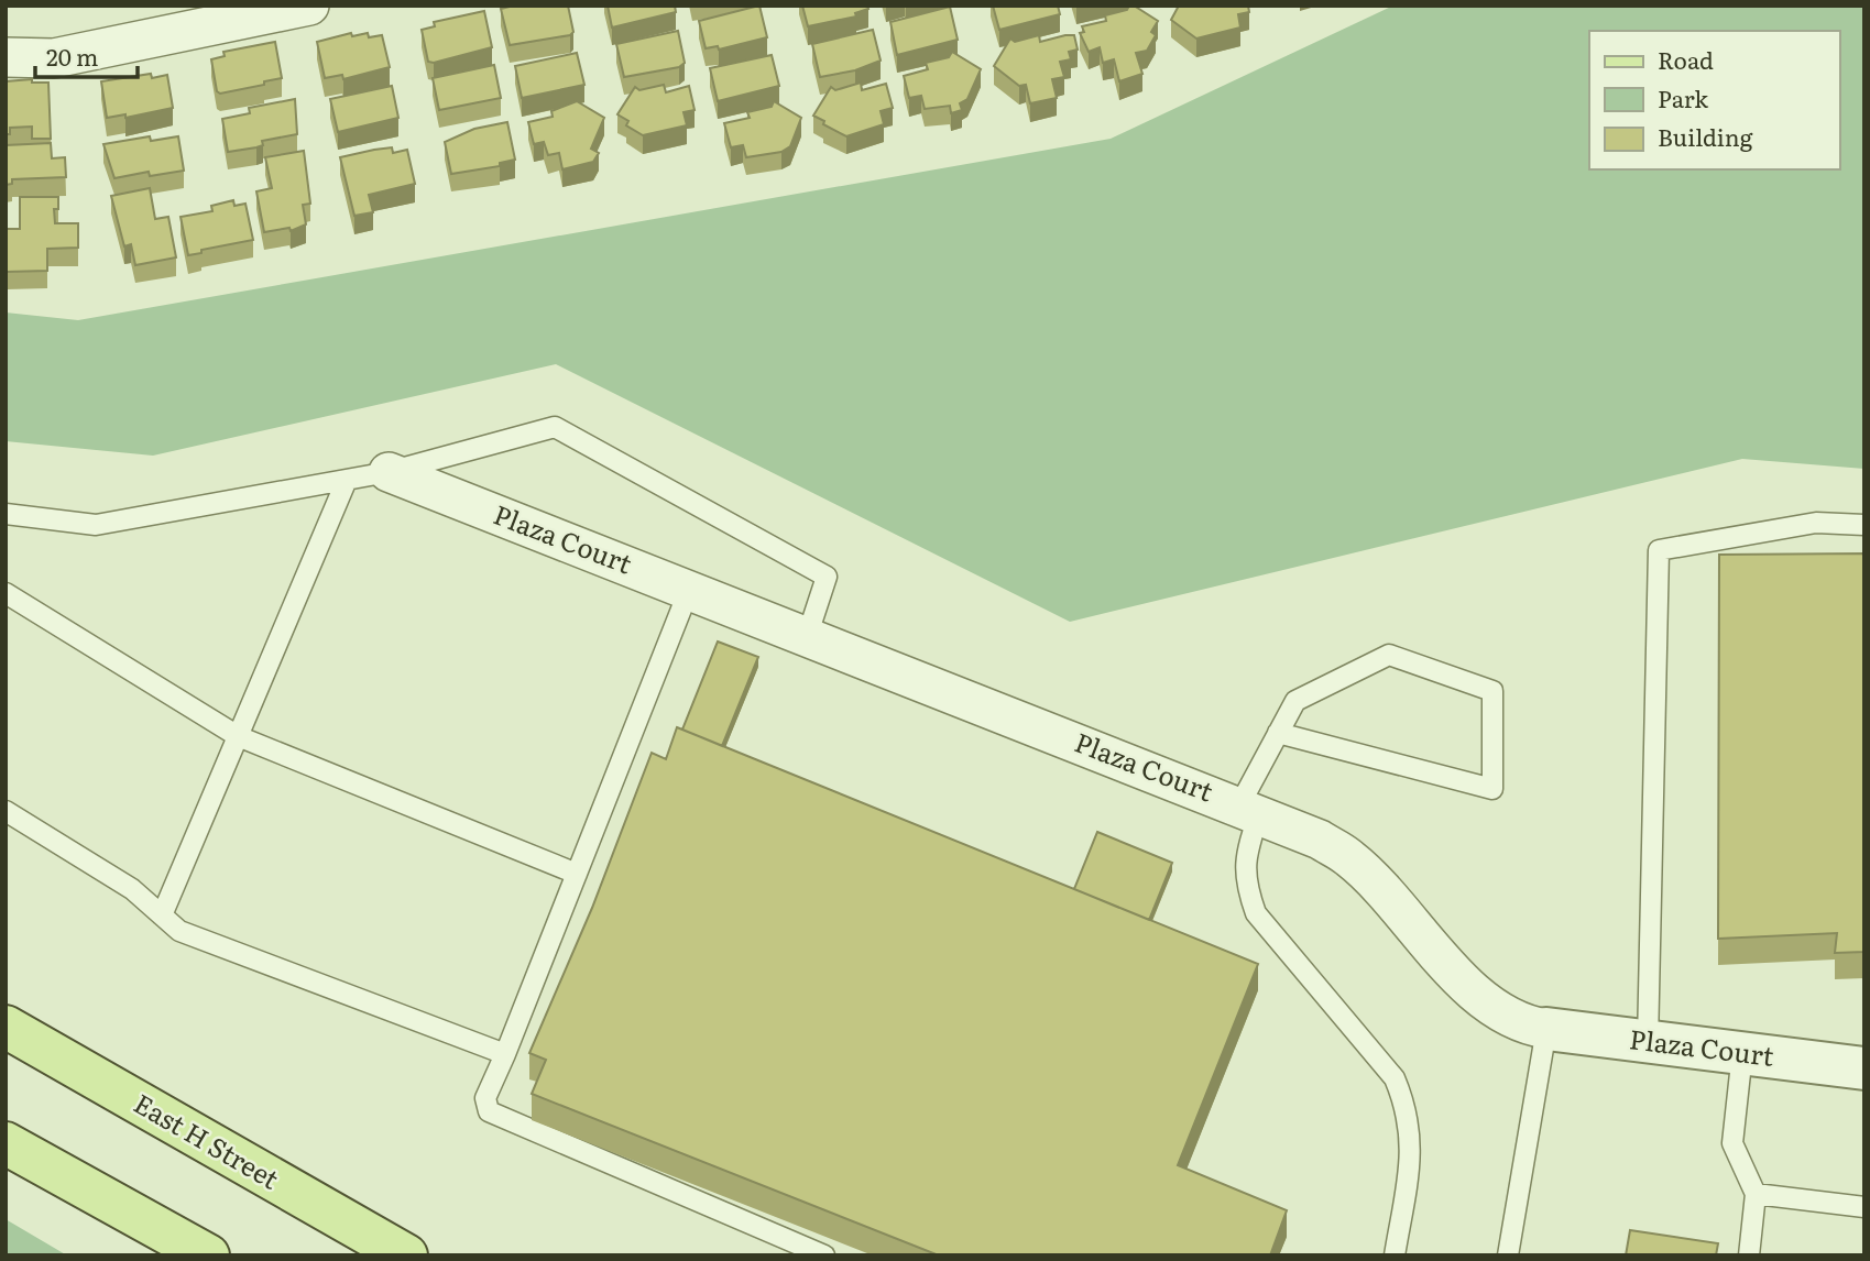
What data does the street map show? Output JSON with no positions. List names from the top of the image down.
{
  "streets": {
    "main road": ["East H Street"],
    "street": ["Plaza Court"]
  },
  "legend": ["Road", "Park", "Building"],
  "scale_bar": "20 m"
}
